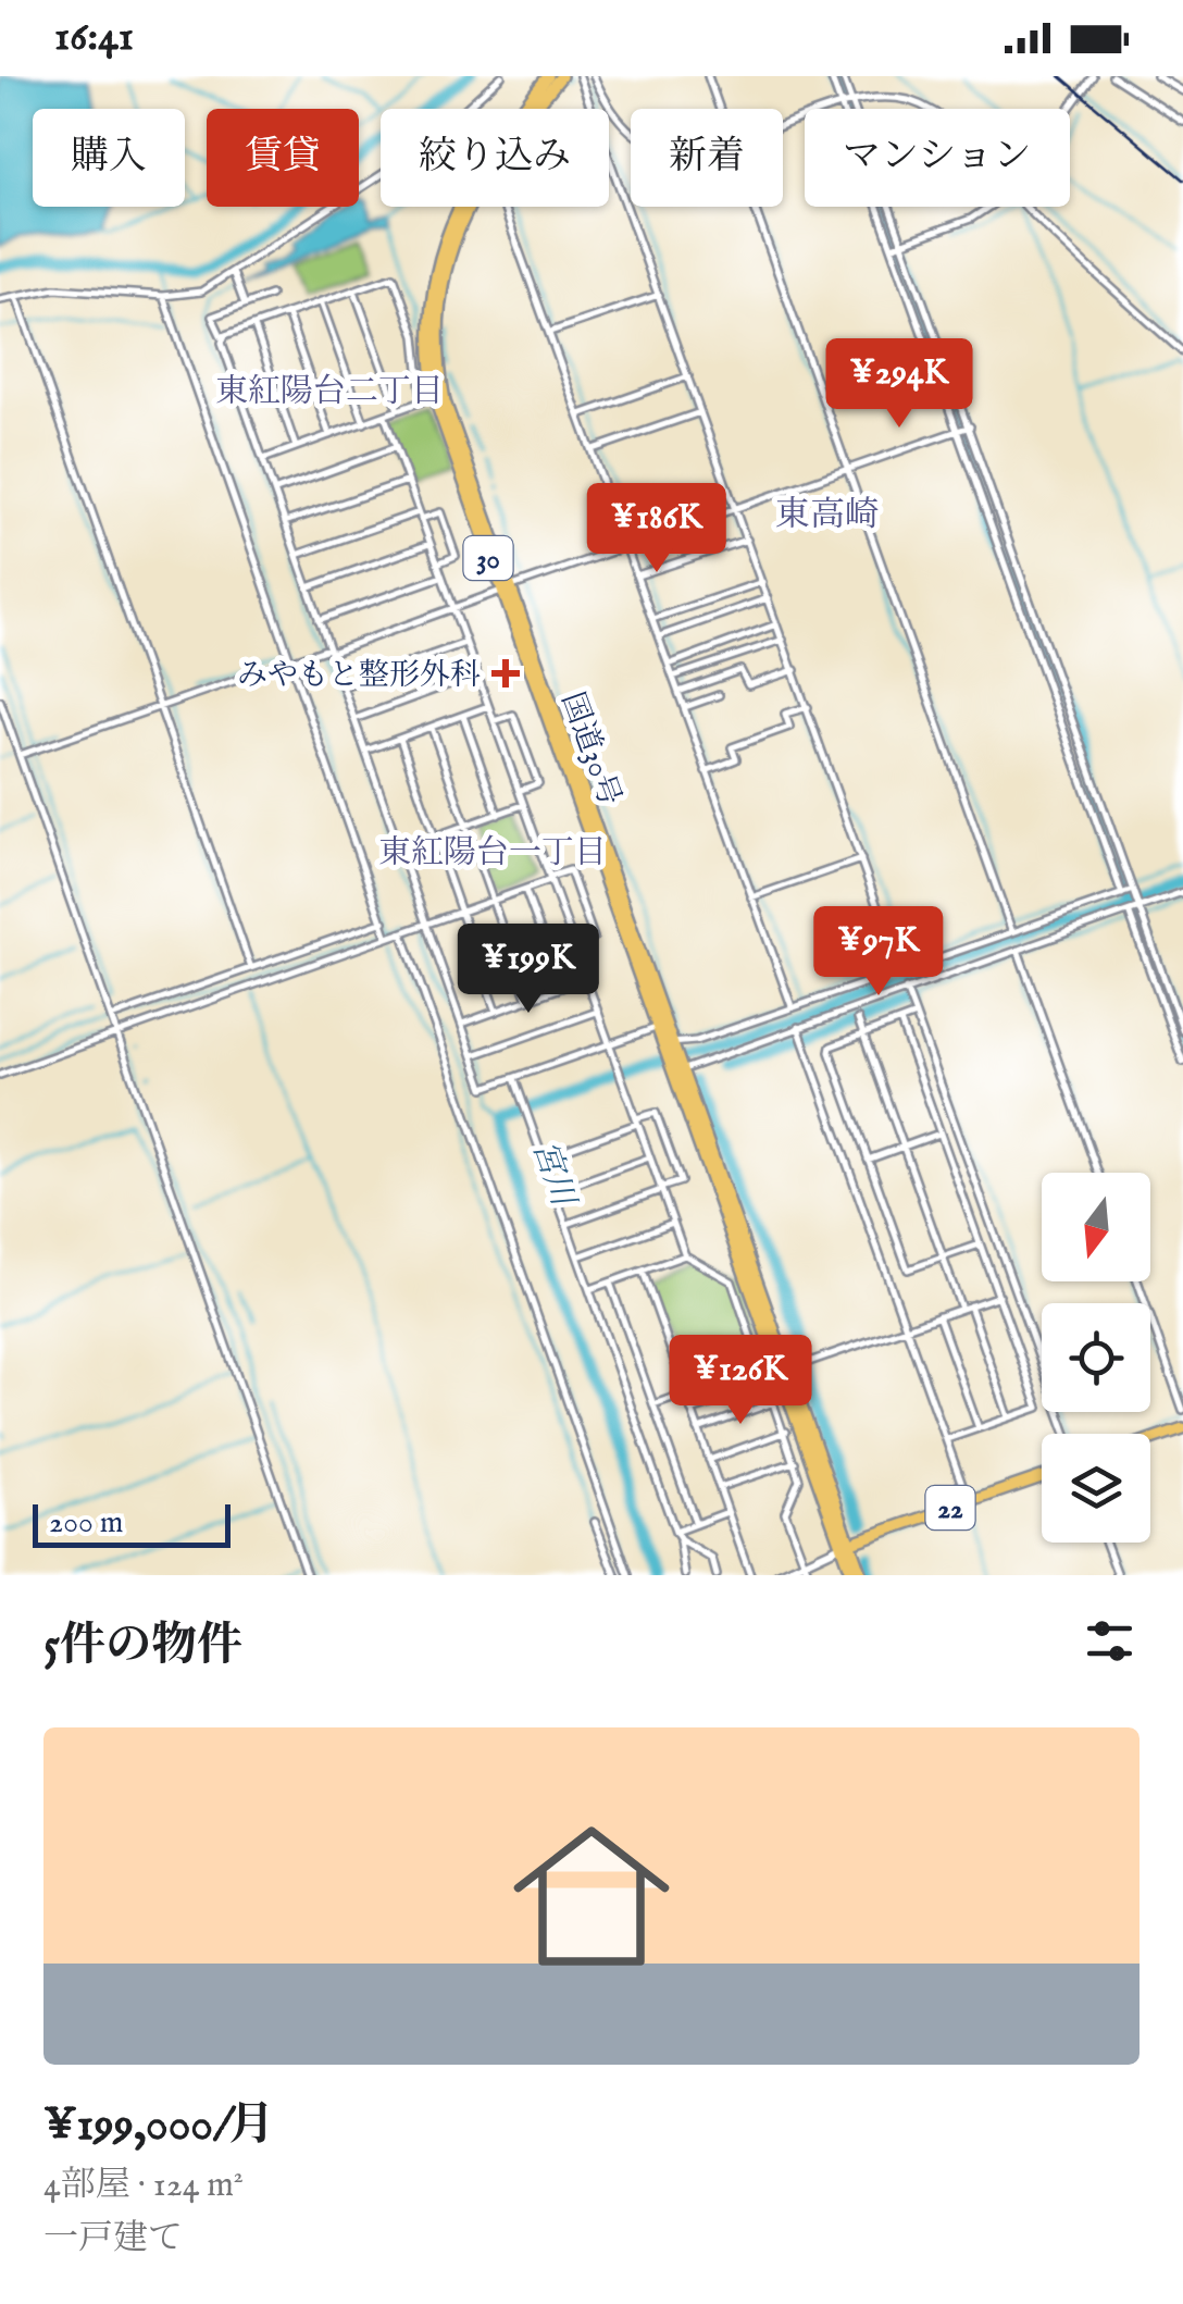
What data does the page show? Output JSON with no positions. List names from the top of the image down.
{
  "streets": {
    "main road": ["30", "国道30号", "22"]
  },
  "crossings": [
    ["国道30号", "22"]
  ],
  "districts": ["東紅陽台二丁目", "東高崎", "東紅陽台一丁目"],
  "water": ["宮川"],
  "places": {
    "health": ["みやもと整形外科"]
  },
  "scale_bar": "200 m",
  "north": "bottom",
  "page": {
    "status": "16:41",
    "chip": [
      "購入",
      "賃貸",
      "絞り込み",
      "新着",
      "マンション"
    ],
    "price": [
      "¥294K",
      "¥186K",
      "¥97K",
      "¥199K",
      "¥126K"
    ],
    "scale": "200 m",
    "heading": "5件の物件",
    "list": [
      {
        "name": "¥199,000/月",
        "note": "4部屋 · 124 m² · 一戸建て"
      }
    ]
  }
}
